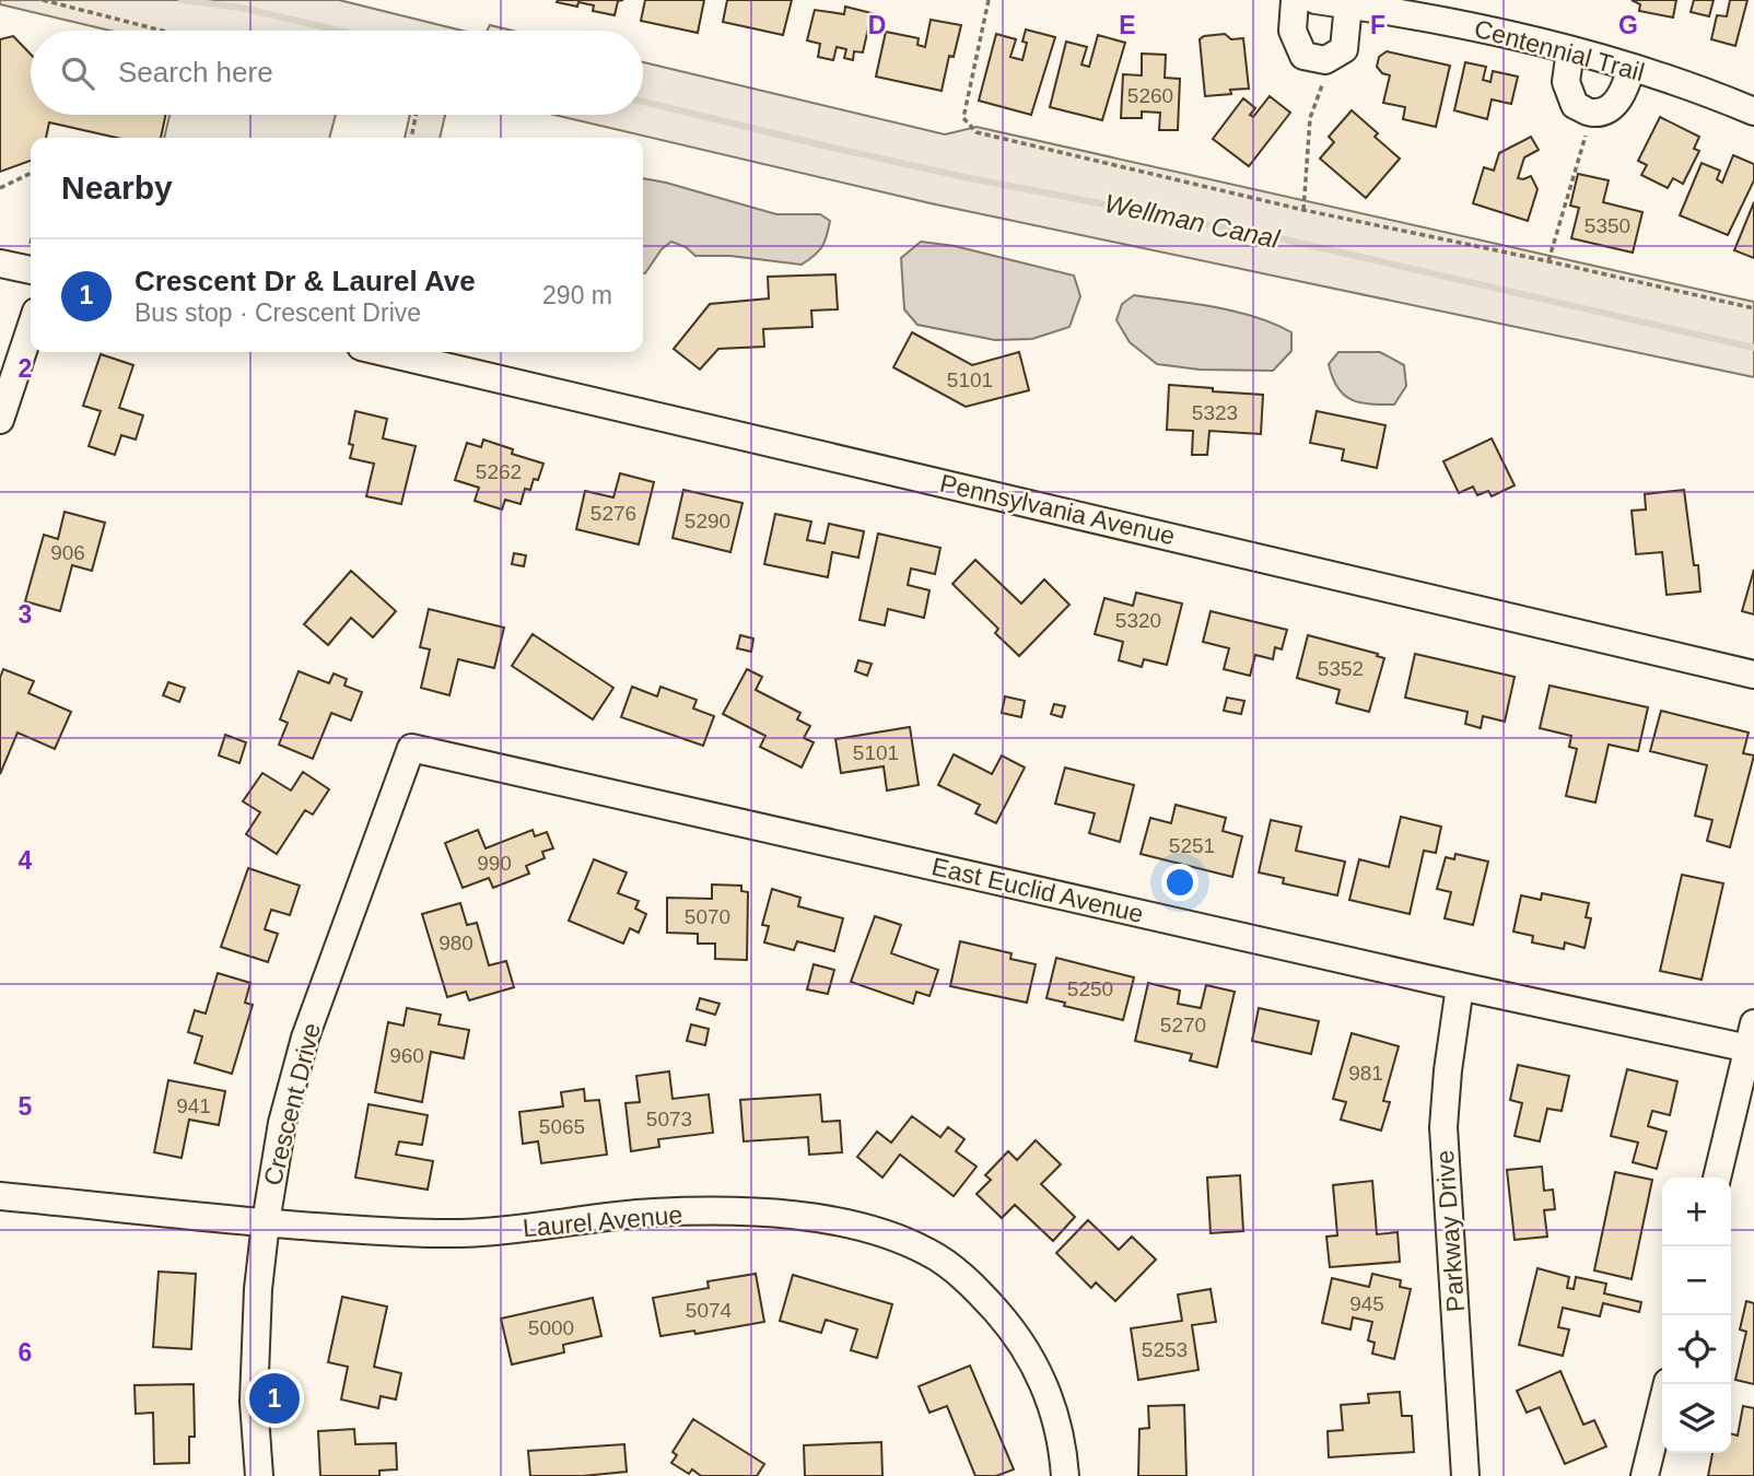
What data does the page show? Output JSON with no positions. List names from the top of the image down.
{
  "streets": {
    "street": [
      "Centennial Trail",
      "Pennsylvania Avenue",
      "East Euclid Avenue",
      "Crescent Drive",
      "Laurel Avenue",
      "Parkway Drive"
    ]
  },
  "crossings": [
    ["East Euclid Avenue", "Crescent Drive"],
    ["East Euclid Avenue", "Parkway Drive"],
    ["Crescent Drive", "Laurel Avenue"]
  ],
  "water": ["Wellman Canal"],
  "house_numbers": [
    "5260",
    "5350",
    "5101",
    "5323",
    "5262",
    "5276",
    "5290",
    "906",
    "5320",
    "5352",
    "5101",
    "5251",
    "990",
    "5070",
    "980",
    "5250",
    "5270",
    "960",
    "981",
    "941",
    "5073",
    "5065",
    "945",
    "5074",
    "5000",
    "5253"
  ],
  "page": {
    "search": "Search here",
    "heading": "Nearby",
    "list": [
      {
        "mark": "1",
        "name": "Crescent Dr & Laurel Ave",
        "note": "Bus stop · Crescent Drive",
        "value": "290 m"
      }
    ],
    "map_buttons": ["+", "−"],
    "pins": "1"
  },
  "grid": {
    "columns": [
      "D",
      "E",
      "F",
      "G"
    ],
    "rows": [
      "2",
      "3",
      "4",
      "5",
      "6"
    ]
  }
}
